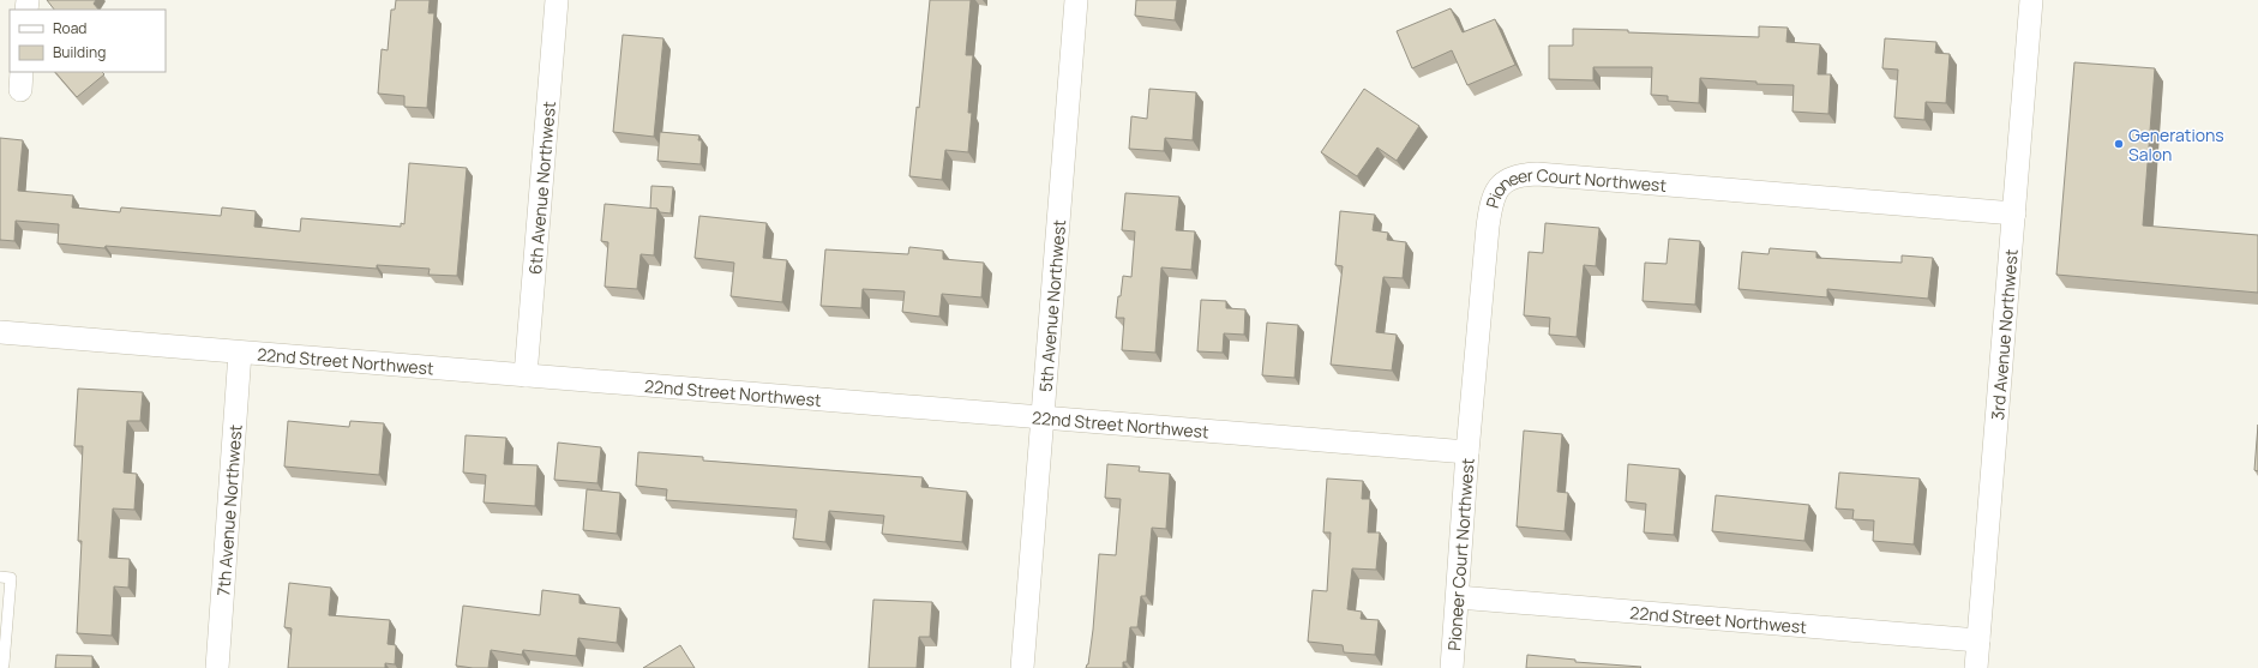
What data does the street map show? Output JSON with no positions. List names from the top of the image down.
{
  "streets": {
    "street": [
      "6th Avenue Northwest",
      "Pioneer Court Northwest",
      "5th Avenue Northwest",
      "3rd Avenue Northwest",
      "22nd Street Northwest",
      "7th Avenue Northwest"
    ]
  },
  "crossings": [
    ["6th Avenue Northwest", "22nd Street Northwest"],
    ["Pioneer Court Northwest", "3rd Avenue Northwest"],
    ["Pioneer Court Northwest", "22nd Street Northwest"],
    ["5th Avenue Northwest", "22nd Street Northwest"],
    ["3rd Avenue Northwest", "22nd Street Northwest"],
    ["22nd Street Northwest", "7th Avenue Northwest"]
  ],
  "places": ["Generations Salon"],
  "legend": ["Road", "Building"]
}
